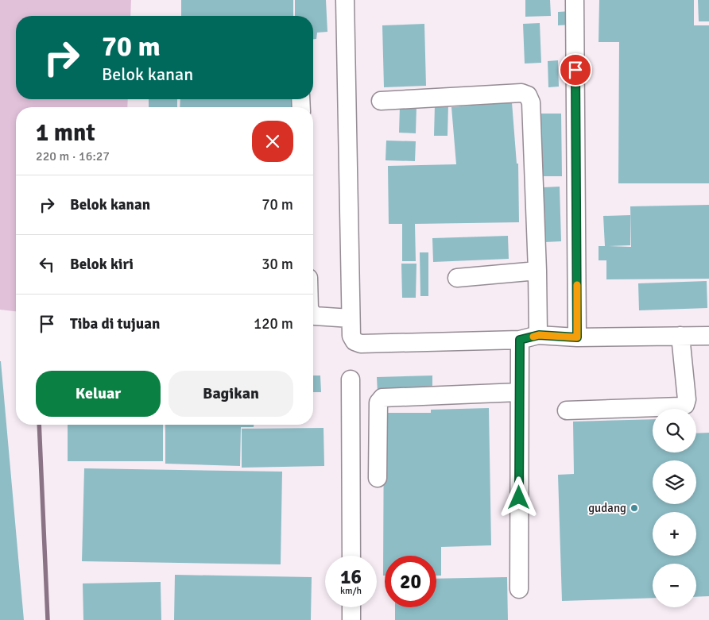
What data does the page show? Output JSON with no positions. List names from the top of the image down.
{
  "places": ["gudang"],
  "page": {
    "turn": ["70 m", "Belok kanan"],
    "heading": ["1 mnt", "220 m · 16:27"],
    "list": [
      {
        "name": "Belok kanan",
        "value": "70 m"
      },
      {
        "name": "Belok kiri",
        "value": "30 m"
      },
      {
        "name": "Tiba di tujuan",
        "value": "120 m"
      }
    ],
    "buttons": ["Keluar", "Bagikan"],
    "map_buttons": ["+", "−"],
    "speed": "16 km/h",
    "limit": "20"
  }
}
